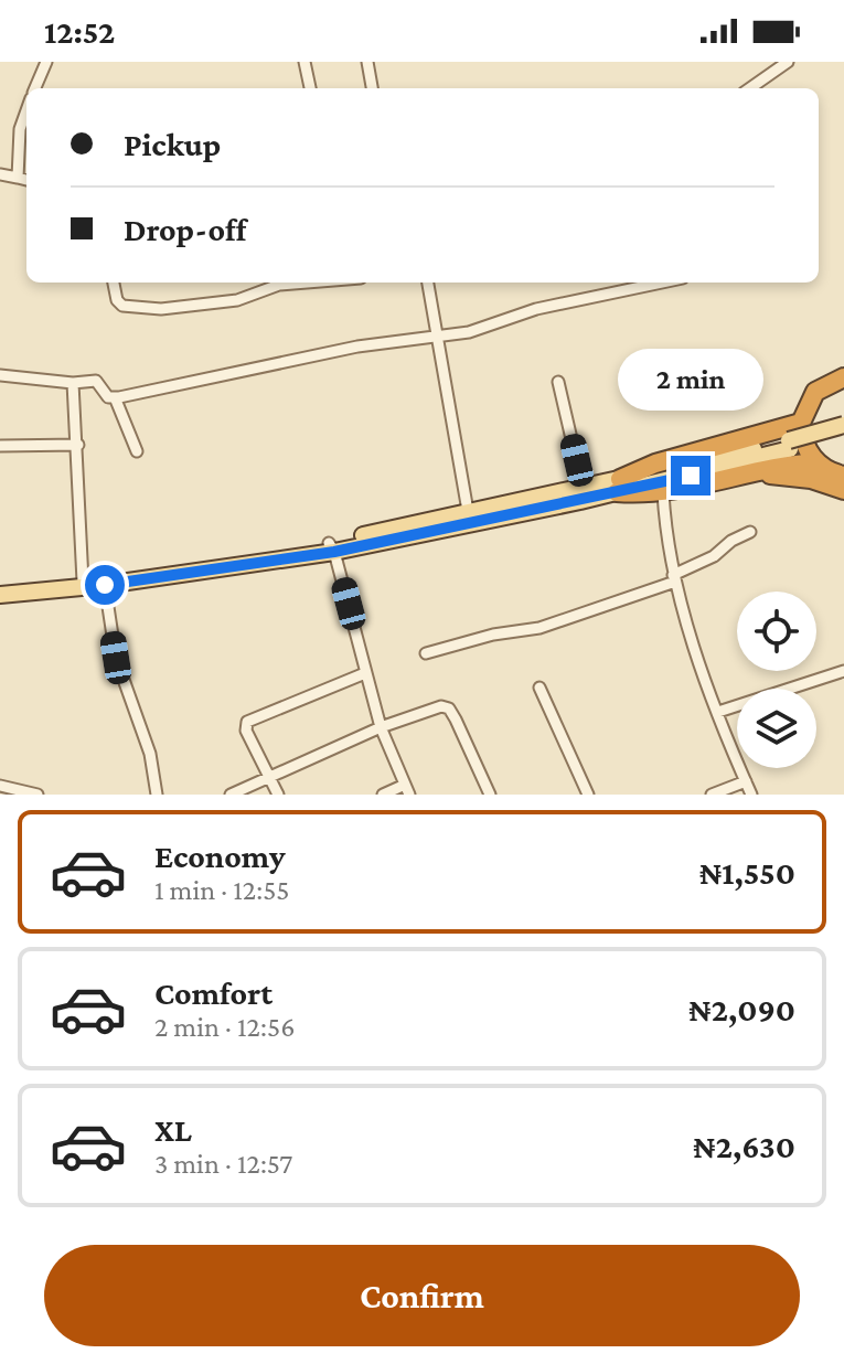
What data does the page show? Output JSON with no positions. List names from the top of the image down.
{
  "page": {
    "status": "12:52",
    "banner": ["Pickup", "Drop-off"],
    "bubble": "2 min",
    "list": [
      {
        "name": "Economy",
        "note": "1 min · 12:55",
        "value": "₦1,550"
      },
      {
        "name": "Comfort",
        "note": "2 min · 12:56",
        "value": "₦2,090"
      },
      {
        "name": "XL",
        "note": "3 min · 12:57",
        "value": "₦2,630"
      }
    ],
    "buttons": "Confirm"
  }
}
